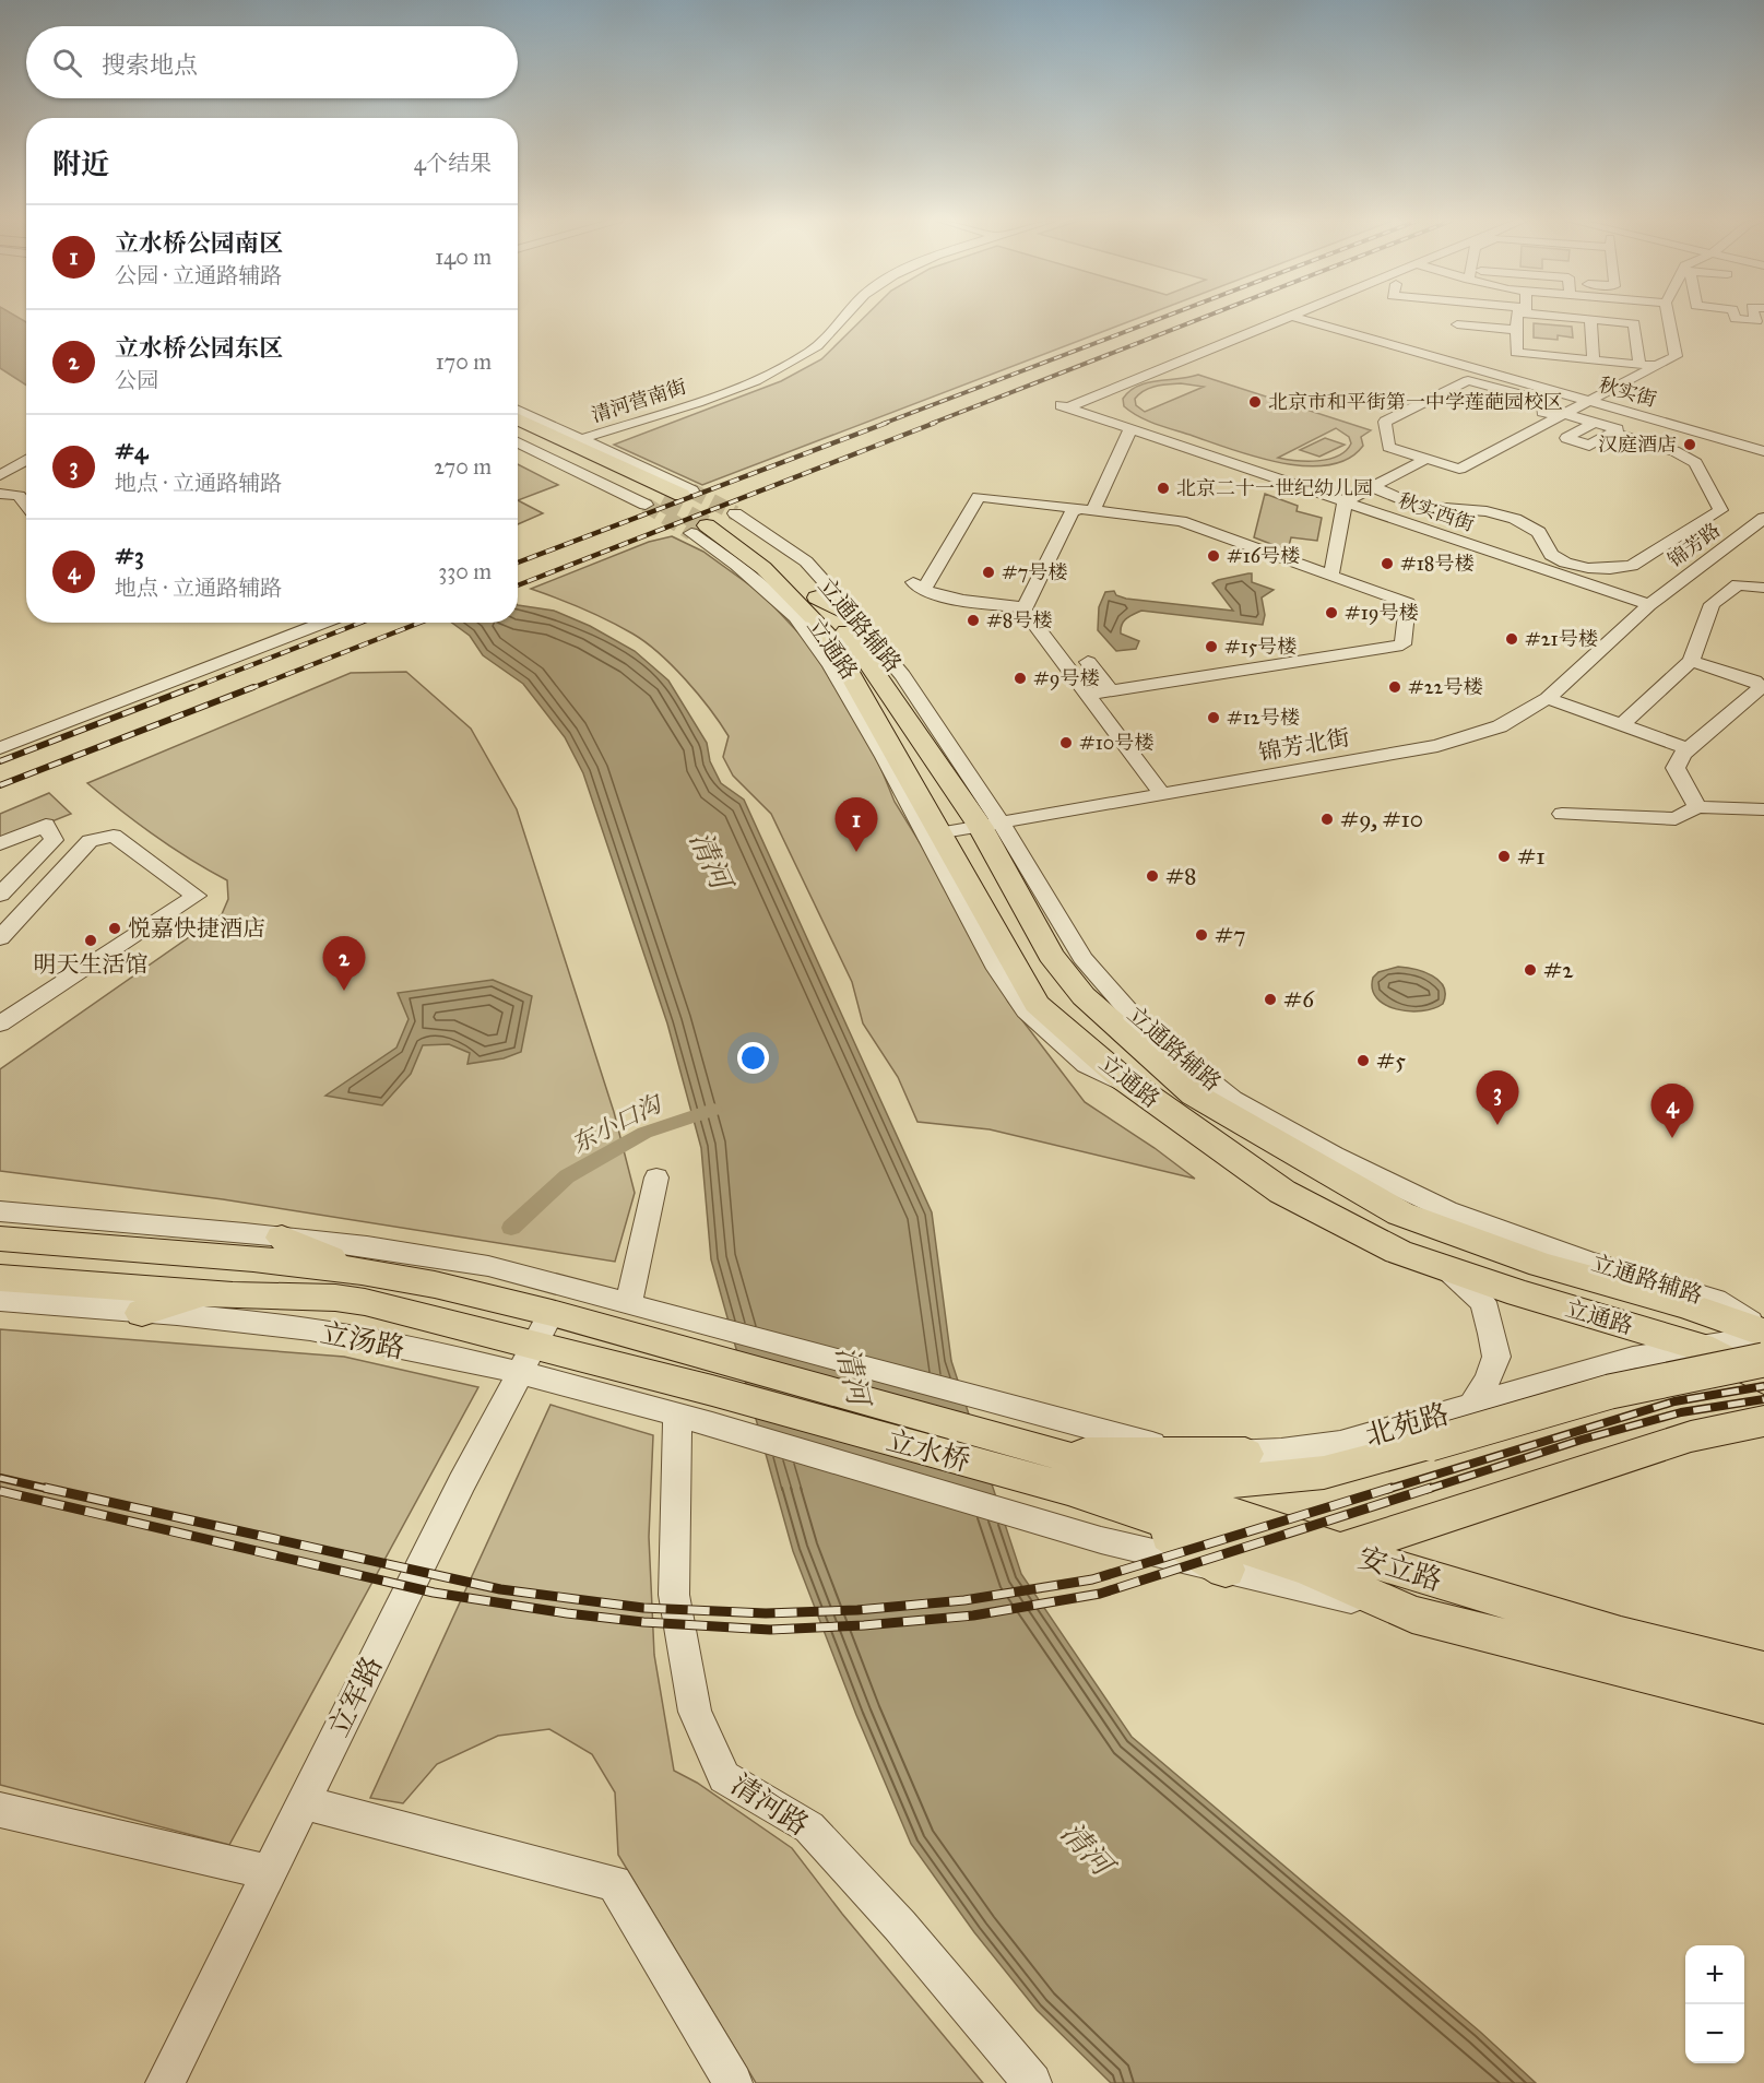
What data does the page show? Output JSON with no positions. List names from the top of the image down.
{
  "streets": {
    "main road": [
      "立通路",
      "立汤路",
      "北苑路",
      "立水桥",
      "安立路"
    ],
    "street": [
      "秋实街",
      "清河营南街",
      "秋实西街",
      "锦芳路",
      "立通路辅路",
      "锦芳北街",
      "立军路",
      "清河路"
    ]
  },
  "crossings": [
    ["秋实西街", "锦芳路"],
    ["秋实西街", "锦芳北街"],
    ["锦芳路", "锦芳北街"],
    ["立通路辅路", "立通路"],
    ["立通路辅路", "锦芳北街"],
    ["立通路辅路", "北苑路"],
    ["立通路", "锦芳北街"],
    ["立通路", "北苑路"],
    ["立汤路", "立水桥"],
    ["立汤路", "立军路"],
    ["立汤路", "清河路"],
    ["北苑路", "安立路"],
    ["立水桥", "安立路"]
  ],
  "water": ["清河", "东小口沟"],
  "places": [
    "北京市和平街第一中学莲葩园校区",
    "汉庭酒店",
    "北京二十一世纪幼儿园",
    "#16号楼",
    "#18号楼",
    "#7号楼",
    "#19号楼",
    "#8号楼",
    "#21号楼",
    "#15号楼",
    "#9号楼",
    "#22号楼",
    "#12号楼",
    "#10号楼",
    "#9, #10",
    "#1",
    "#8",
    "悦嘉快捷酒店",
    "#7",
    "明天生活馆",
    "#2",
    "#6",
    "#5"
  ],
  "page": {
    "search": "搜索地点",
    "heading": ["附近", "4个结果"],
    "list": [
      {
        "mark": "1",
        "name": "立水桥公园南区",
        "note": "公园 · 立通路辅路",
        "value": "140 m"
      },
      {
        "mark": "2",
        "name": "立水桥公园东区",
        "note": "公园",
        "value": "170 m"
      },
      {
        "mark": "3",
        "name": "#4",
        "note": "地点 · 立通路辅路",
        "value": "270 m"
      },
      {
        "mark": "4",
        "name": "#3",
        "note": "地点 · 立通路辅路",
        "value": "330 m"
      }
    ],
    "pins": [
      "1",
      "2",
      "3",
      "4"
    ],
    "map_buttons": ["+", "−"]
  }
}
